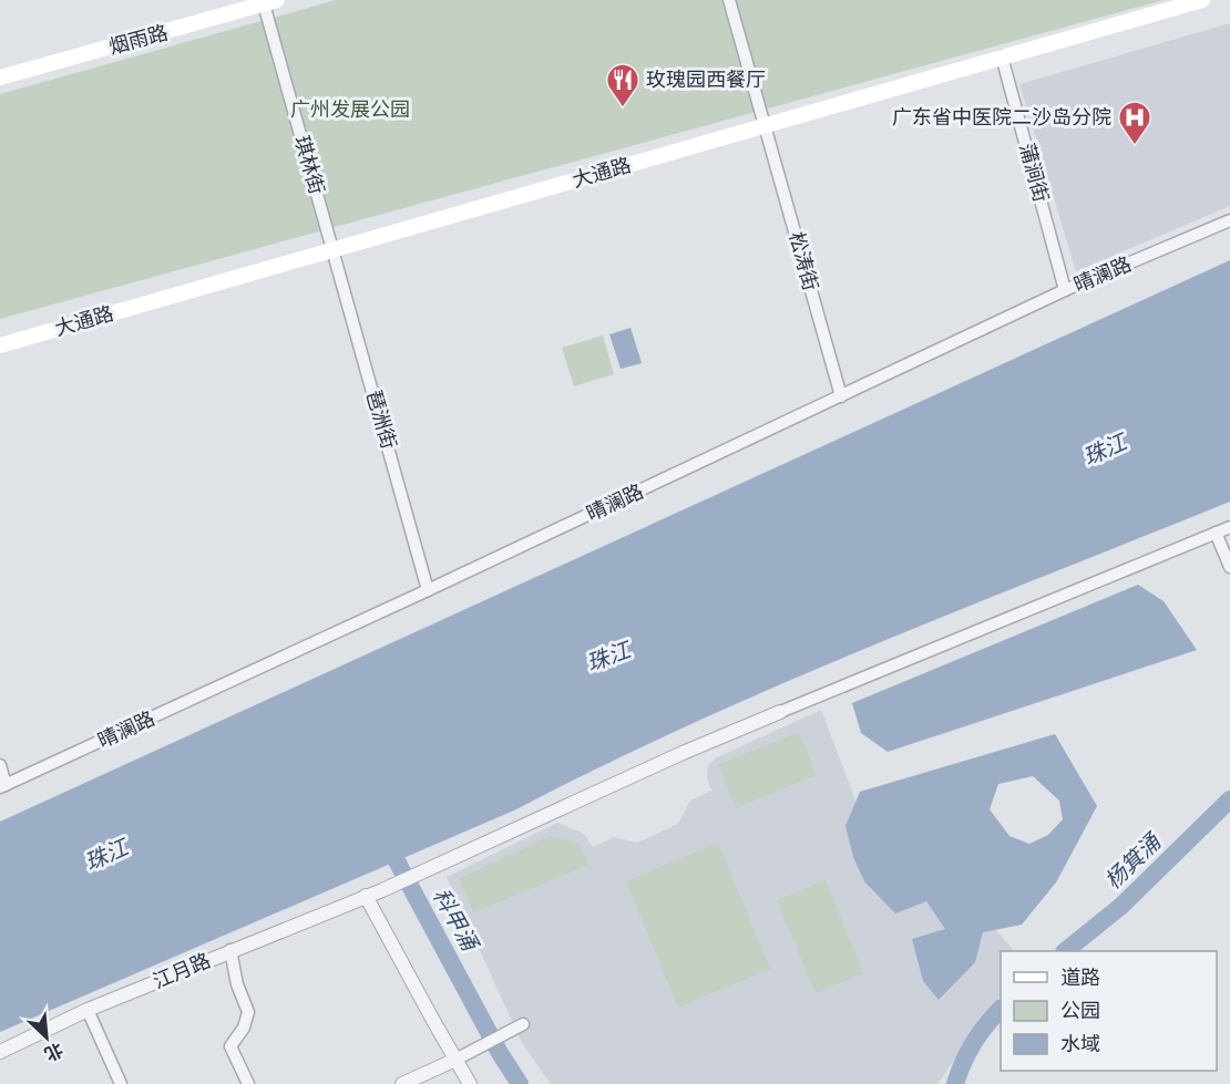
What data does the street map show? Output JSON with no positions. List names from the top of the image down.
{
  "streets": {
    "main road": ["烟雨路", "大通路"],
    "street": [
      "琪林街",
      "蒲涧街",
      "松涛街",
      "晴澜路",
      "琶洲街",
      "江月路"
    ]
  },
  "crossings": [
    ["烟雨路", "琪林街"],
    ["琪林街", "大通路"],
    ["琪林街", "琶洲街"],
    ["大通路", "蒲涧街"],
    ["大通路", "松涛街"],
    ["大通路", "琶洲街"],
    ["蒲涧街", "晴澜路"],
    ["松涛街", "晴澜路"],
    ["晴澜路", "琶洲街"]
  ],
  "water": ["珠江", "杨箕涌", "科甲涌"],
  "parks": ["广州发展公园"],
  "places": {
    "restaurant": ["玫瑰园西餐厅"],
    "hospital": ["广东省中医院二沙岛分院"]
  },
  "legend": ["道路", "公园", "水域"],
  "north": "bottom right"
}
